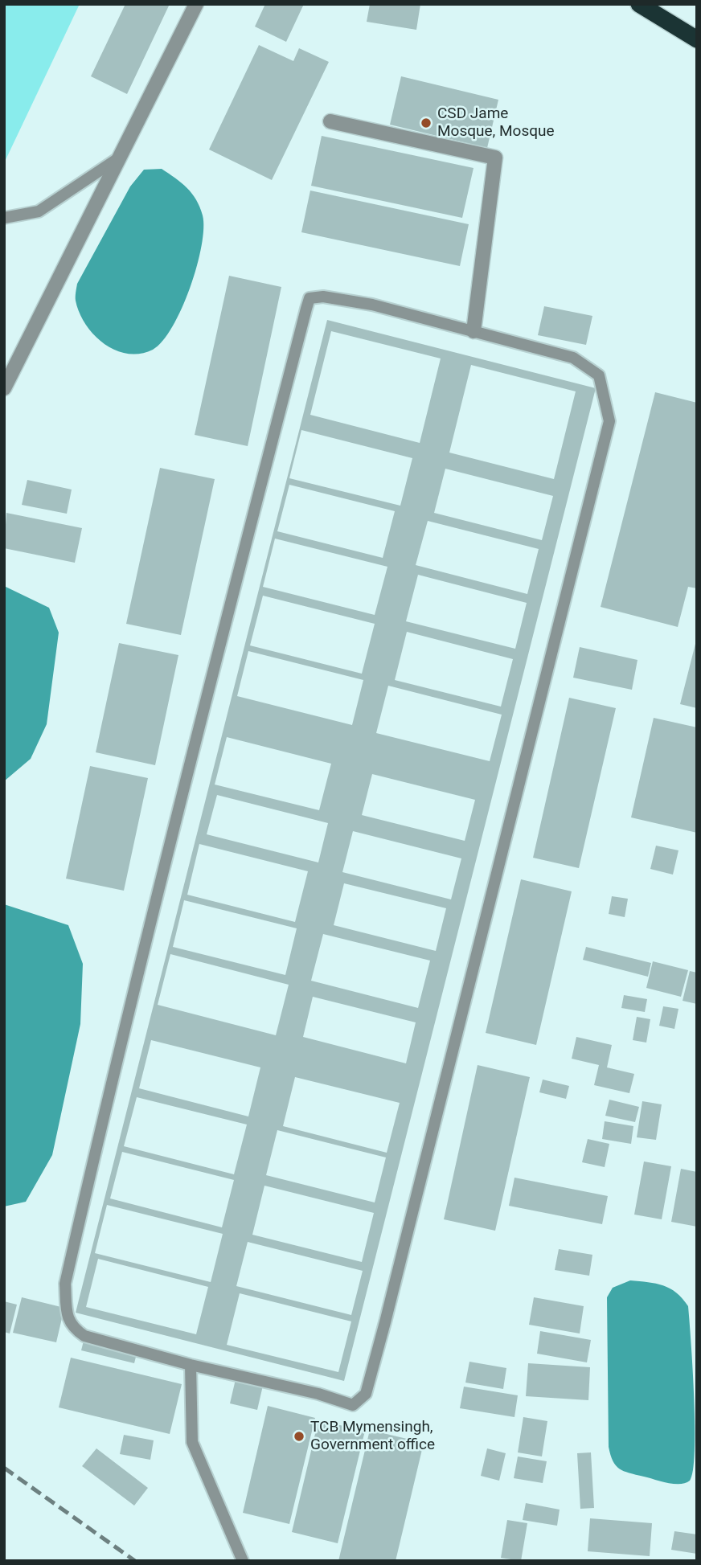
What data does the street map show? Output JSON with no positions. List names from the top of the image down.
{
  "places": ["CSD Jame Mosque, Mosque", "TCB Mymensingh, Government office"]
}
